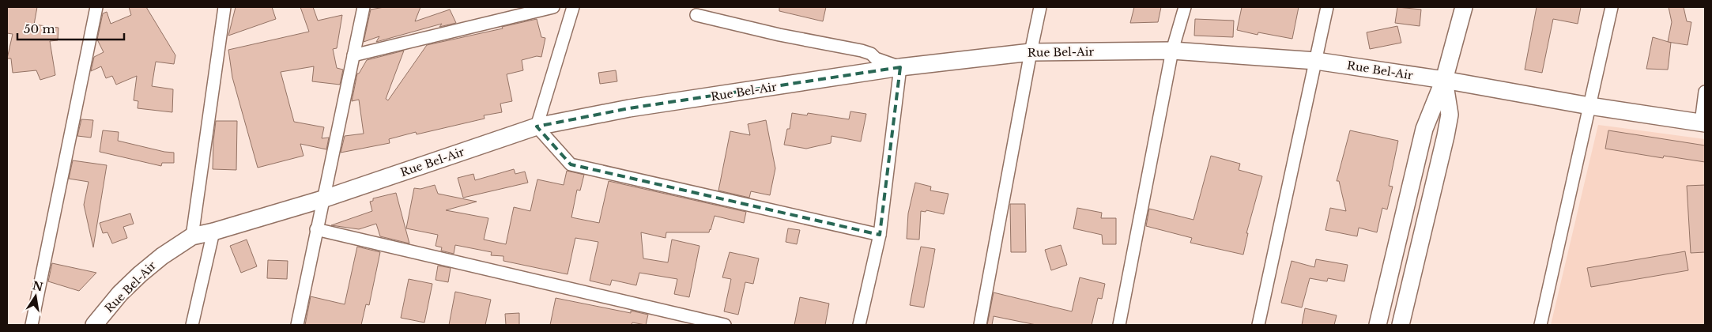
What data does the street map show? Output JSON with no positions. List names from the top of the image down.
{
  "streets": {
    "main road": ["Rue Bel-Air"]
  },
  "scale_bar": "50 m",
  "north": "top"
}
